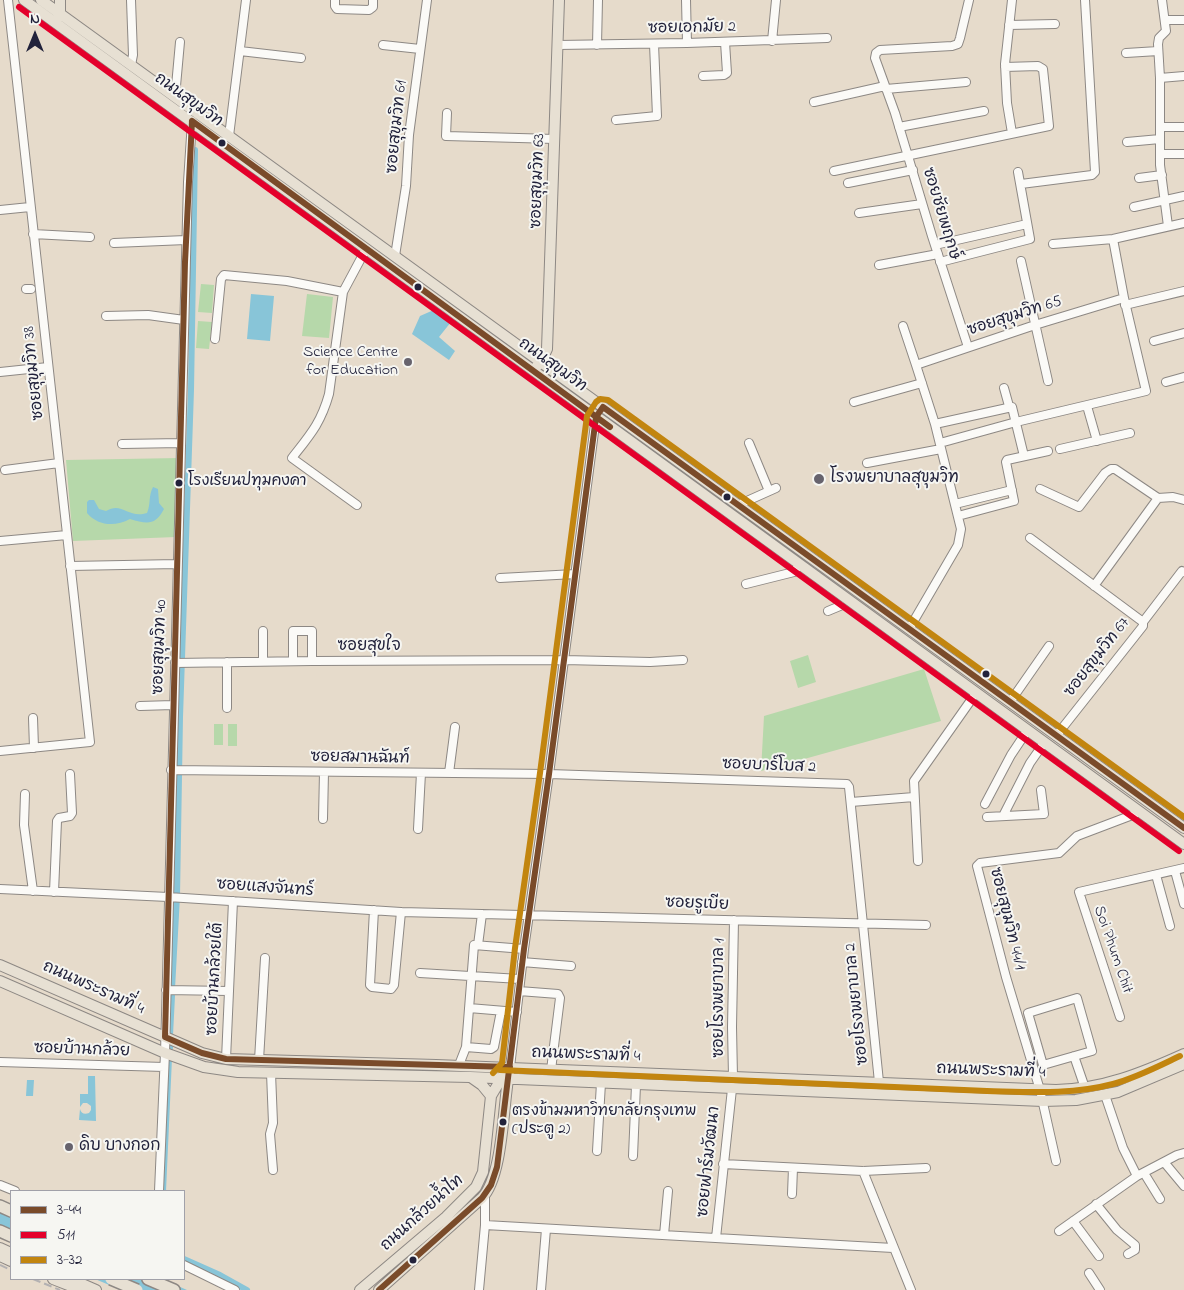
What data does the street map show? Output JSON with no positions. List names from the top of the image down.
{
  "streets": {
    "main road": [
      "ถนนสุขุมวิท",
      "ซอยสุขุมวิท 63",
      "ถนนพระรามที่ 4",
      "ถนนกล้วยน้ำไท"
    ],
    "street": [
      "ซอยเอกมัย 2",
      "ซอยสุขุมวิท 61",
      "ซอยชัยพฤกษ์",
      "ซอยสุขุมวิท 65",
      "ซอยสุขุมวิท 38",
      "ซอยสุขุมวิท 40",
      "ซอยสุขใจ",
      "ซอยสุขุมวิท 67",
      "ซอยสมานฉันท์",
      "ซอยบาร์โบส 2",
      "ซอยแสงจันทร์",
      "ซอยรูเบีย",
      "ซอยสุขุมวิท 44/1",
      "Soi Phum Chit",
      "ซอยบ้านกล้วยใต้",
      "ซอยโรงพยาบาล 1",
      "ซอยโรงพยาบาล 2",
      "ซอยบ้านกล้วย",
      "ซอยฟาร์มวัฒนา"
    ]
  },
  "crossings": [
    ["ซอยเอกมัย 2", "ซอยสุขุมวิท 63"],
    ["ถนนสุขุมวิท", "ซอยสุขุมวิท 61"],
    ["ถนนสุขุมวิท", "ซอยสุขุมวิท 63"],
    ["ถนนสุขุมวิท", "ซอยสุขุมวิท 40"],
    ["ถนนสุขุมวิท", "ซอยสุขุมวิท 67"],
    ["ถนนสุขุมวิท", "ซอยสุขุมวิท 44/1"],
    ["ซอยชัยพฤกษ์", "ซอยสุขุมวิท 65"],
    ["ซอยสุขุมวิท 40", "ซอยสุขใจ"],
    ["ซอยสุขุมวิท 40", "ซอยสมานฉันท์"],
    ["ซอยสุขุมวิท 40", "ซอยแสงจันทร์"],
    ["ซอยสุขุมวิท 40", "ถนนพระรามที่ 4"],
    ["ซอยสุขุมวิท 40", "ซอยบ้านกล้วย"],
    ["ซอยสมานฉันท์", "ซอยบาร์โบส 2"],
    ["ซอยบาร์โบส 2", "ซอยรูเบีย"],
    ["ซอยบาร์โบส 2", "ซอยโรงพยาบาล 2"],
    ["ซอยแสงจันทร์", "ซอยรูเบีย"],
    ["ซอยแสงจันทร์", "ซอยบ้านกล้วยใต้"],
    ["ซอยรูเบีย", "ซอยโรงพยาบาล 1"],
    ["ซอยรูเบีย", "ซอยโรงพยาบาล 2"],
    ["ซอยสุขุมวิท 44/1", "ถนนพระรามที่ 4"],
    ["ซอยบ้านกล้วยใต้", "ถนนพระรามที่ 4"],
    ["ถนนพระรามที่ 4", "ซอยโรงพยาบาล 1"],
    ["ถนนพระรามที่ 4", "ซอยโรงพยาบาล 2"],
    ["ถนนพระรามที่ 4", "ซอยฟาร์มวัฒนา"],
    ["ถนนพระรามที่ 4", "ถนนกล้วยน้ำไท"]
  ],
  "places": [
    "Science Centre for Education",
    "โรงพยาบาลสุขุมวิท",
    "โรงเรียนปทุมคงคา",
    "ตรงข้ามมหาวิทยาลัยกรุงเทพ (ประตู 2)",
    "ดิบ บางกอก"
  ],
  "lines": ["transit line 511", "transit line 3-44", "transit line 3-32"],
  "legend": ["3-44", "511", "3-32"],
  "north": "top"
}
